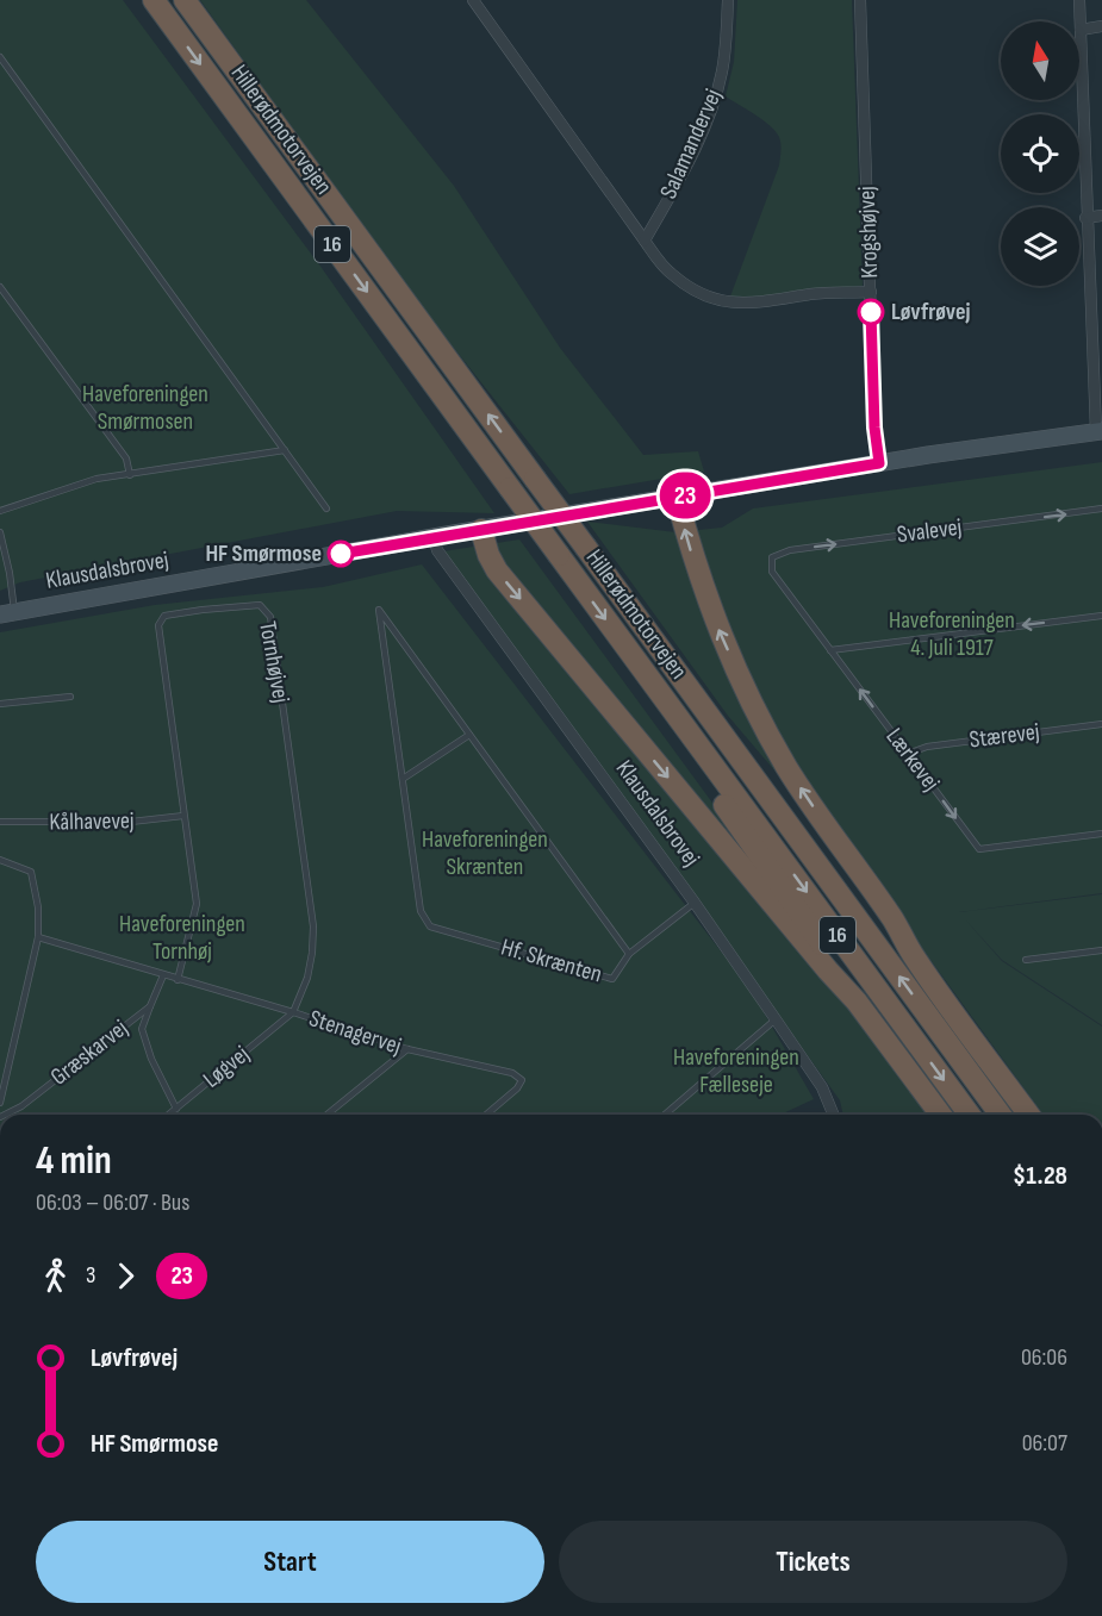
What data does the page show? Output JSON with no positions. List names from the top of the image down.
{
  "streets": {
    "highway": ["Hillerødmotorvejen", "16"],
    "street": ["Salamandervej", "Krogshøjvej", "Klausdalsbrovej"],
    "lane": [
      "Svalevej",
      "Tornhøjvej",
      "Stærevej",
      "Lærkevej",
      "Kålhavevej",
      "Hf. Skrænten",
      "Stenagervej",
      "Græskarvej",
      "Løgvej"
    ]
  },
  "crossings": [
    ["Hillerødmotorvejen", "16"],
    ["Krogshøjvej", "Klausdalsbrovej"],
    ["Svalevej", "Lærkevej"],
    ["Tornhøjvej", "Kålhavevej"],
    ["Tornhøjvej", "Stenagervej"],
    ["Tornhøjvej", "Løgvej"],
    ["Stærevej", "Lærkevej"],
    ["Stenagervej", "Græskarvej"],
    ["Stenagervej", "Løgvej"]
  ],
  "one_way": ["Svalevej"],
  "parks": [
    "Haveforeningen Smørmosen",
    "Haveforeningen 4. Juli 1917",
    "Haveforeningen Skrænten",
    "Haveforeningen Tornhøj",
    "Haveforeningen Fælleseje"
  ],
  "places": ["Løvfrøvej", "HF Smørmose"],
  "lines": ["bus line 23"],
  "north": "top",
  "page": {
    "on_map": "23",
    "heading": ["4 min", "06:03 – 06:07 · Bus", "$1.28"],
    "legs": ["3", "23"],
    "list": [
      {
        "name": "Løvfrøvej",
        "value": "06:06"
      },
      {
        "name": "HF Smørmose",
        "value": "06:07"
      }
    ],
    "buttons": ["Start", "Tickets"]
  }
}
